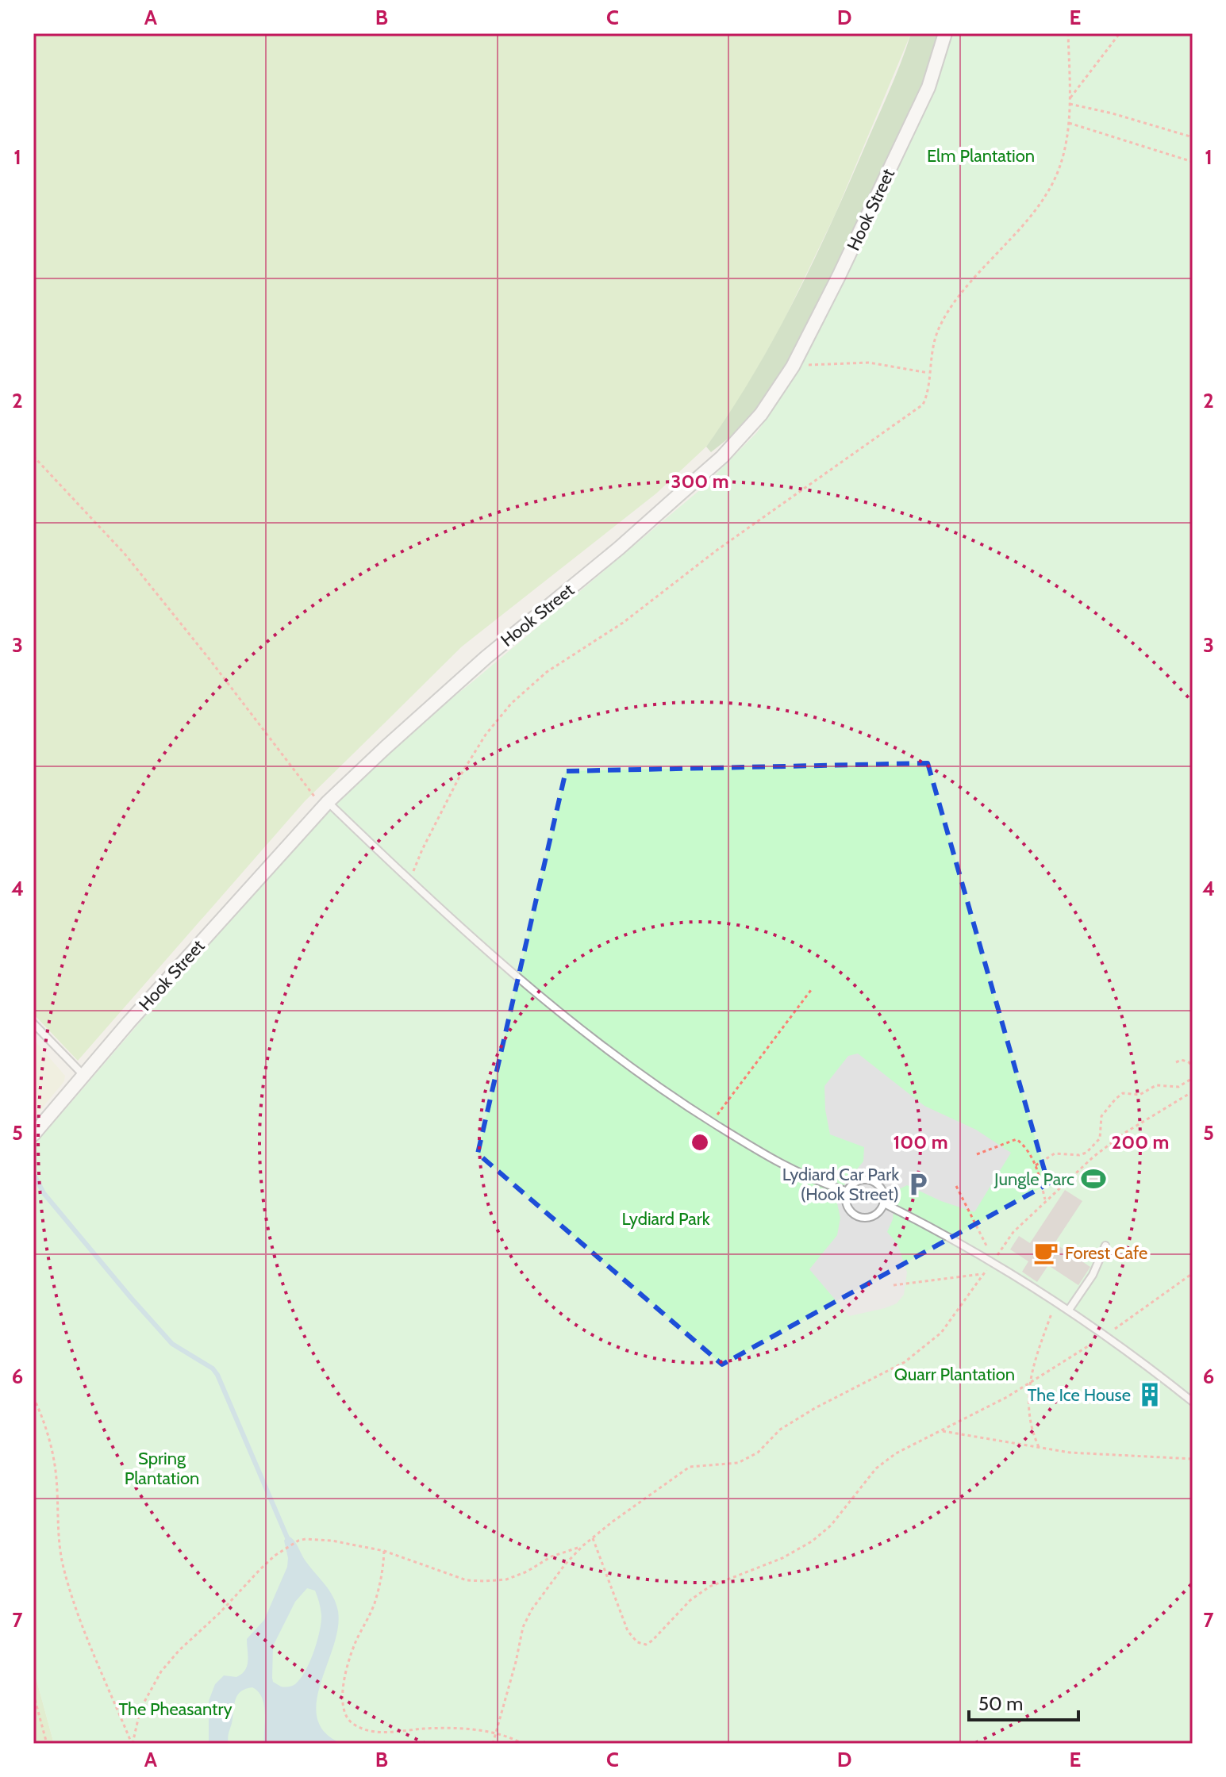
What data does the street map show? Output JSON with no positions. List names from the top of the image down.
{
  "streets": {
    "street": ["Hook Street"]
  },
  "parks": [
    "Elm Plantation",
    "Lydiard Park",
    "Quarr Plantation",
    "Spring Plantation",
    "The Pheasantry"
  ],
  "places": {
    "sports": ["Jungle Parc"],
    "parking": ["Lydiard Car Park (Hook Street)"],
    "cafe": ["Forest Cafe"],
    "building": ["The Ice House"]
  },
  "scale_bar": "50 m",
  "grid": {
    "columns": [
      "A",
      "B",
      "C",
      "D",
      "E"
    ],
    "rows": [
      "1",
      "2",
      "3",
      "4",
      "5",
      "6",
      "7"
    ]
  },
  "rings": ["300 m", "100 m", "200 m"]
}
